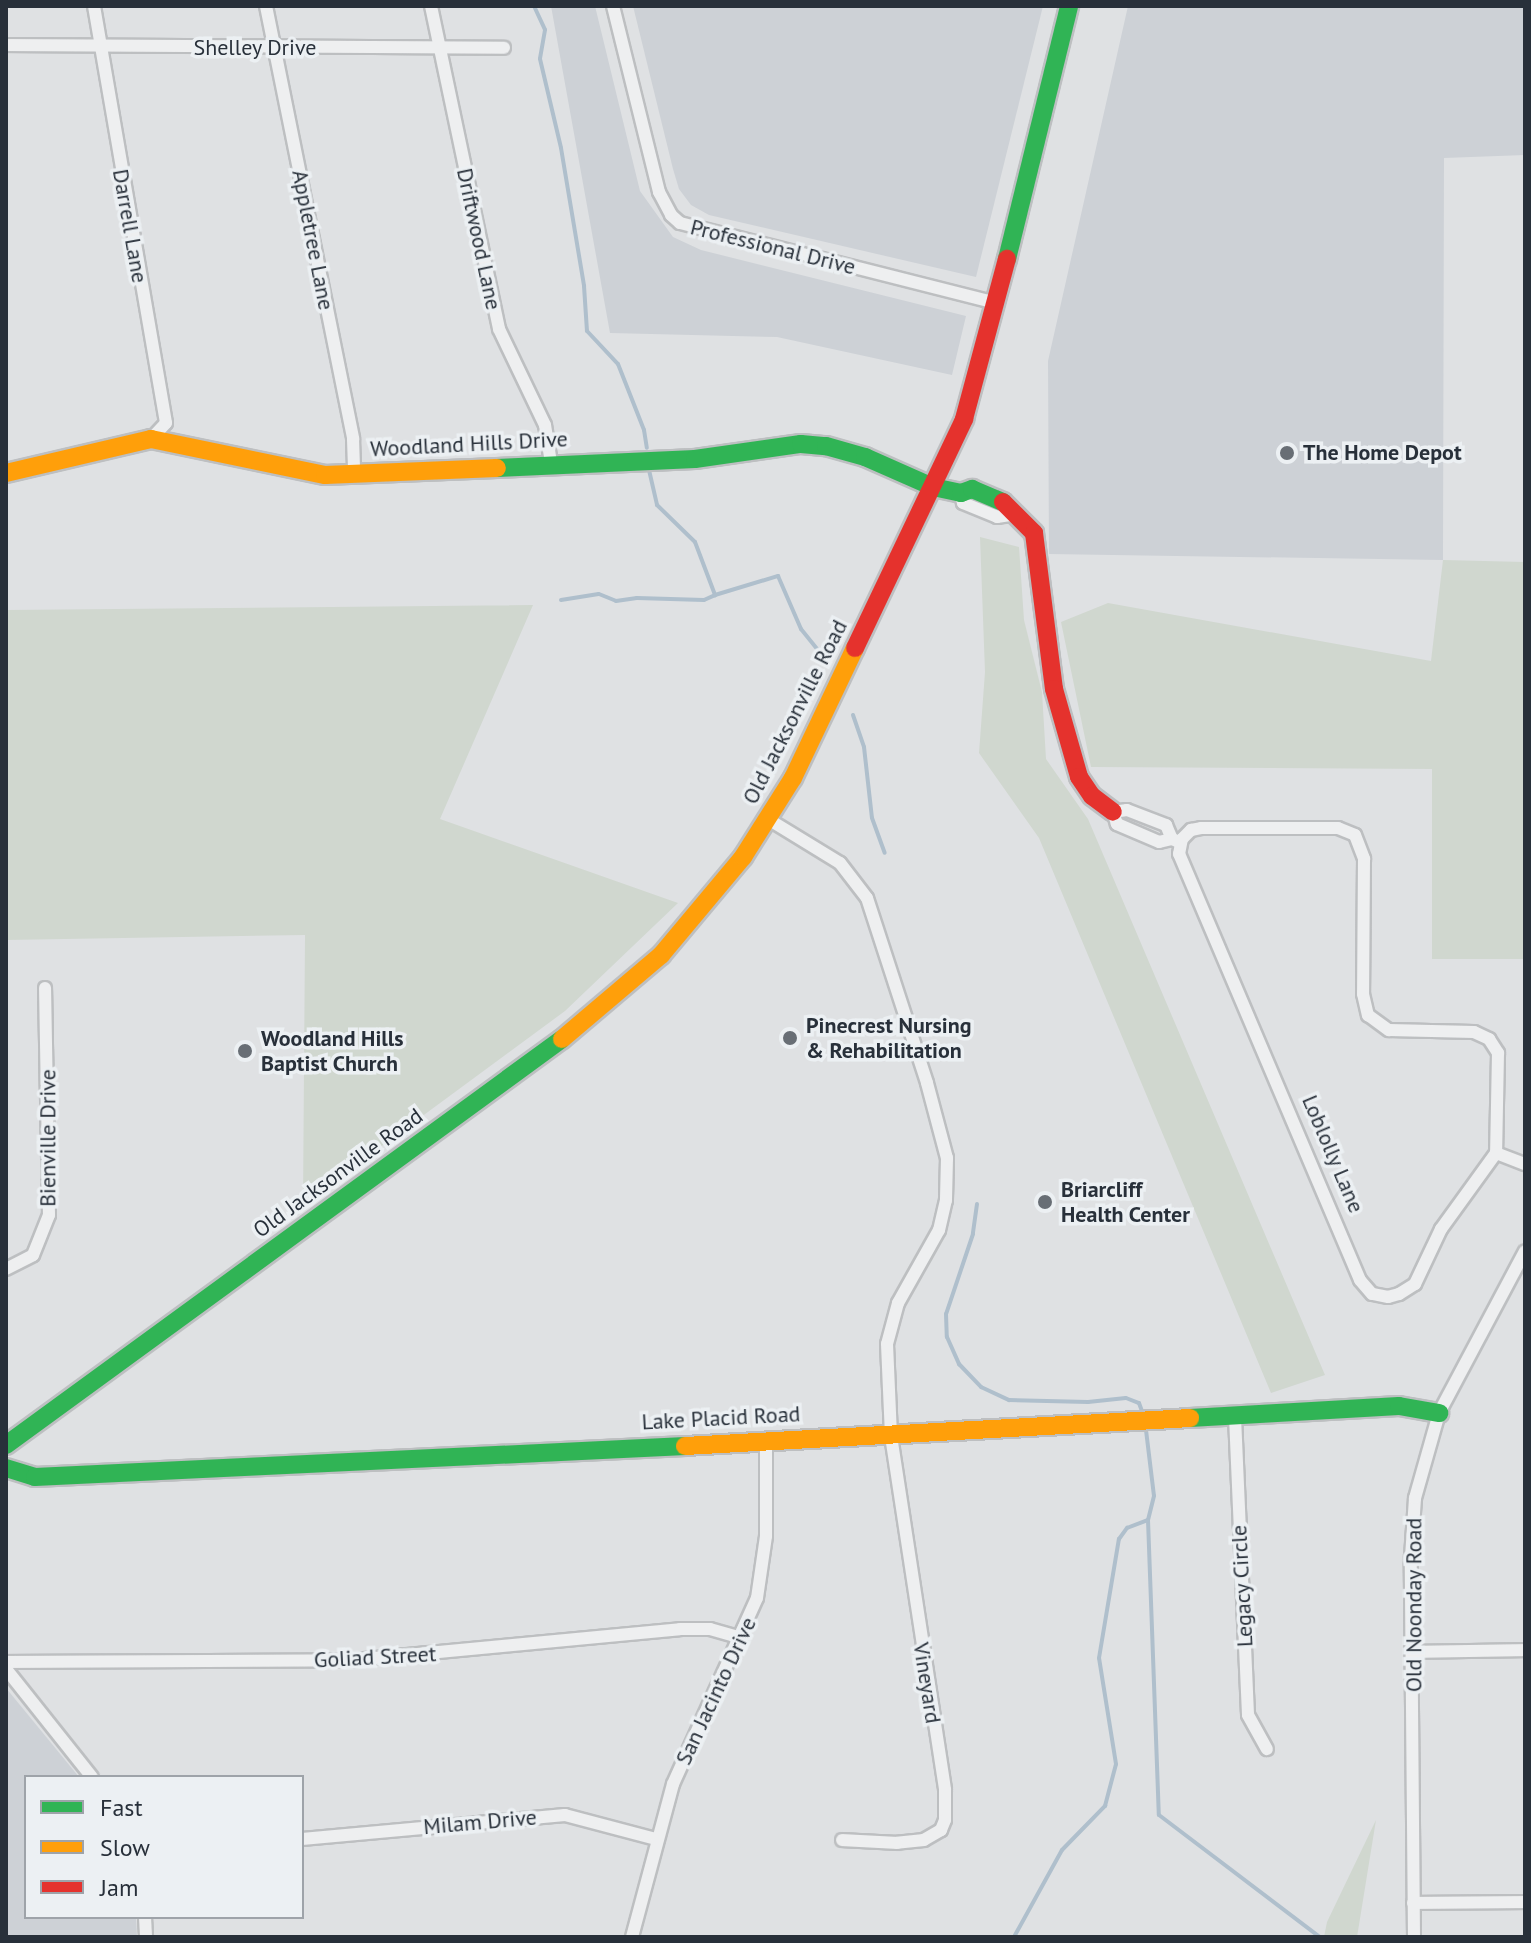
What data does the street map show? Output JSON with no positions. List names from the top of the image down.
{
  "streets": {
    "street": [
      "Shelley Drive",
      "Darrell Lane",
      "Driftwood Lane",
      "Appletree Lane",
      "Professional Drive",
      "Woodland Hills Drive",
      "Old Jacksonville Road",
      "Bienville Drive",
      "Loblolly Lane",
      "Lake Placid Road",
      "Legacy Circle",
      "Old Noonday Road",
      "Goliad Street",
      "Vineyard",
      "San Jacinto Drive",
      "Milam Drive"
    ]
  },
  "crossings": [
    ["Shelley Drive", "Darrell Lane"],
    ["Shelley Drive", "Driftwood Lane"],
    ["Shelley Drive", "Appletree Lane"],
    ["Darrell Lane", "Woodland Hills Drive"],
    ["Driftwood Lane", "Woodland Hills Drive"],
    ["Appletree Lane", "Woodland Hills Drive"],
    ["Professional Drive", "Old Jacksonville Road"],
    ["Woodland Hills Drive", "Old Jacksonville Road"],
    ["Lake Placid Road", "Legacy Circle"],
    ["Lake Placid Road", "Old Noonday Road"],
    ["Lake Placid Road", "Vineyard"],
    ["Lake Placid Road", "San Jacinto Drive"],
    ["Goliad Street", "San Jacinto Drive"],
    ["San Jacinto Drive", "Milam Drive"]
  ],
  "places": [
    "The Home Depot",
    "Pinecrest Nursing & Rehabilitation",
    "Woodland Hills Baptist Church",
    "Briarcliff Health Center"
  ],
  "legend": ["Fast", "Slow", "Jam"]
}
